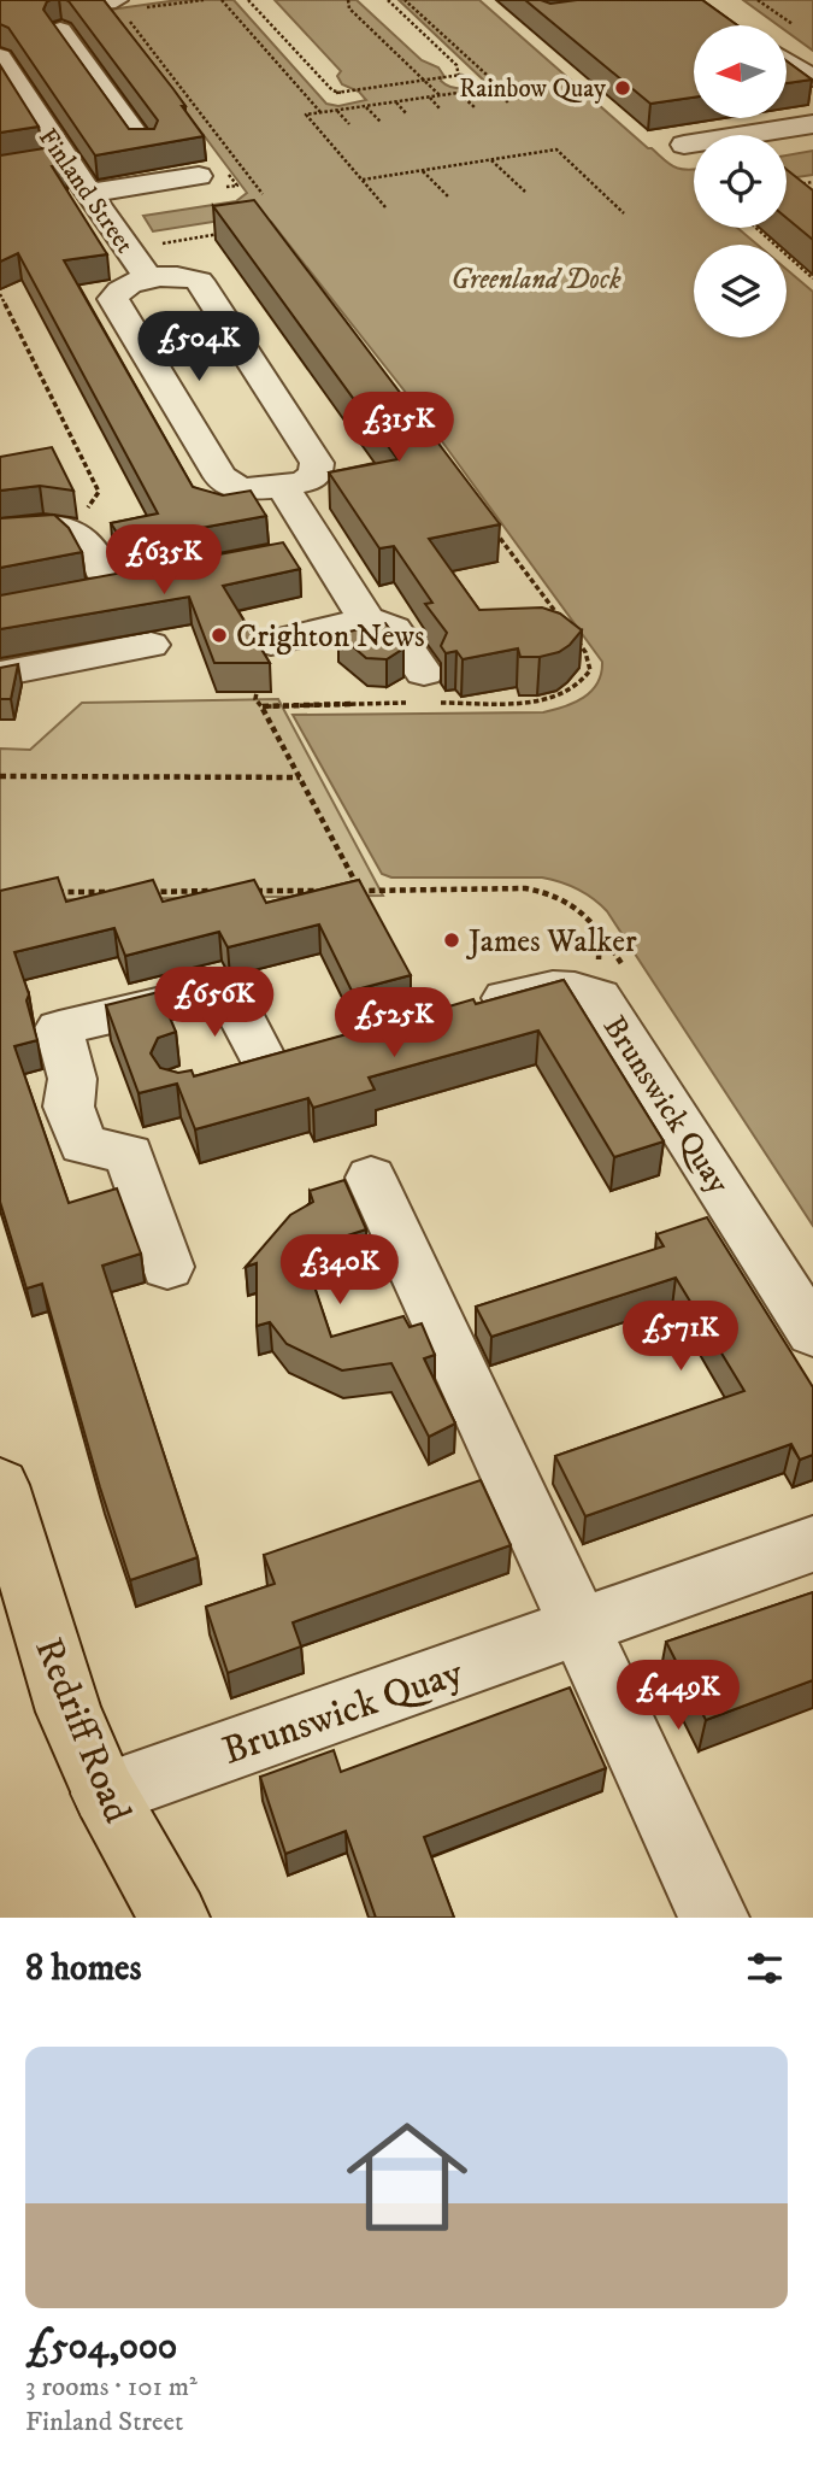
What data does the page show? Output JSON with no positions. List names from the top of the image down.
{
  "streets": {
    "main road": ["Redriff Road"],
    "street": ["Finland Street", "Brunswick Quay"]
  },
  "crossings": [
    ["Brunswick Quay", "Redriff Road"]
  ],
  "water": ["Greenland Dock"],
  "places": ["Rainbow Quay", "Crighton News", "James Walker"],
  "north": "left",
  "page": {
    "price": [
      "£504K",
      "£315K",
      "£635K",
      "£656K",
      "£525K",
      "£340K",
      "£571K",
      "£449K"
    ],
    "heading": "8 homes",
    "list": [
      {
        "name": "£504,000",
        "note": "3 rooms · 101 m² · Finland Street"
      }
    ]
  }
}
